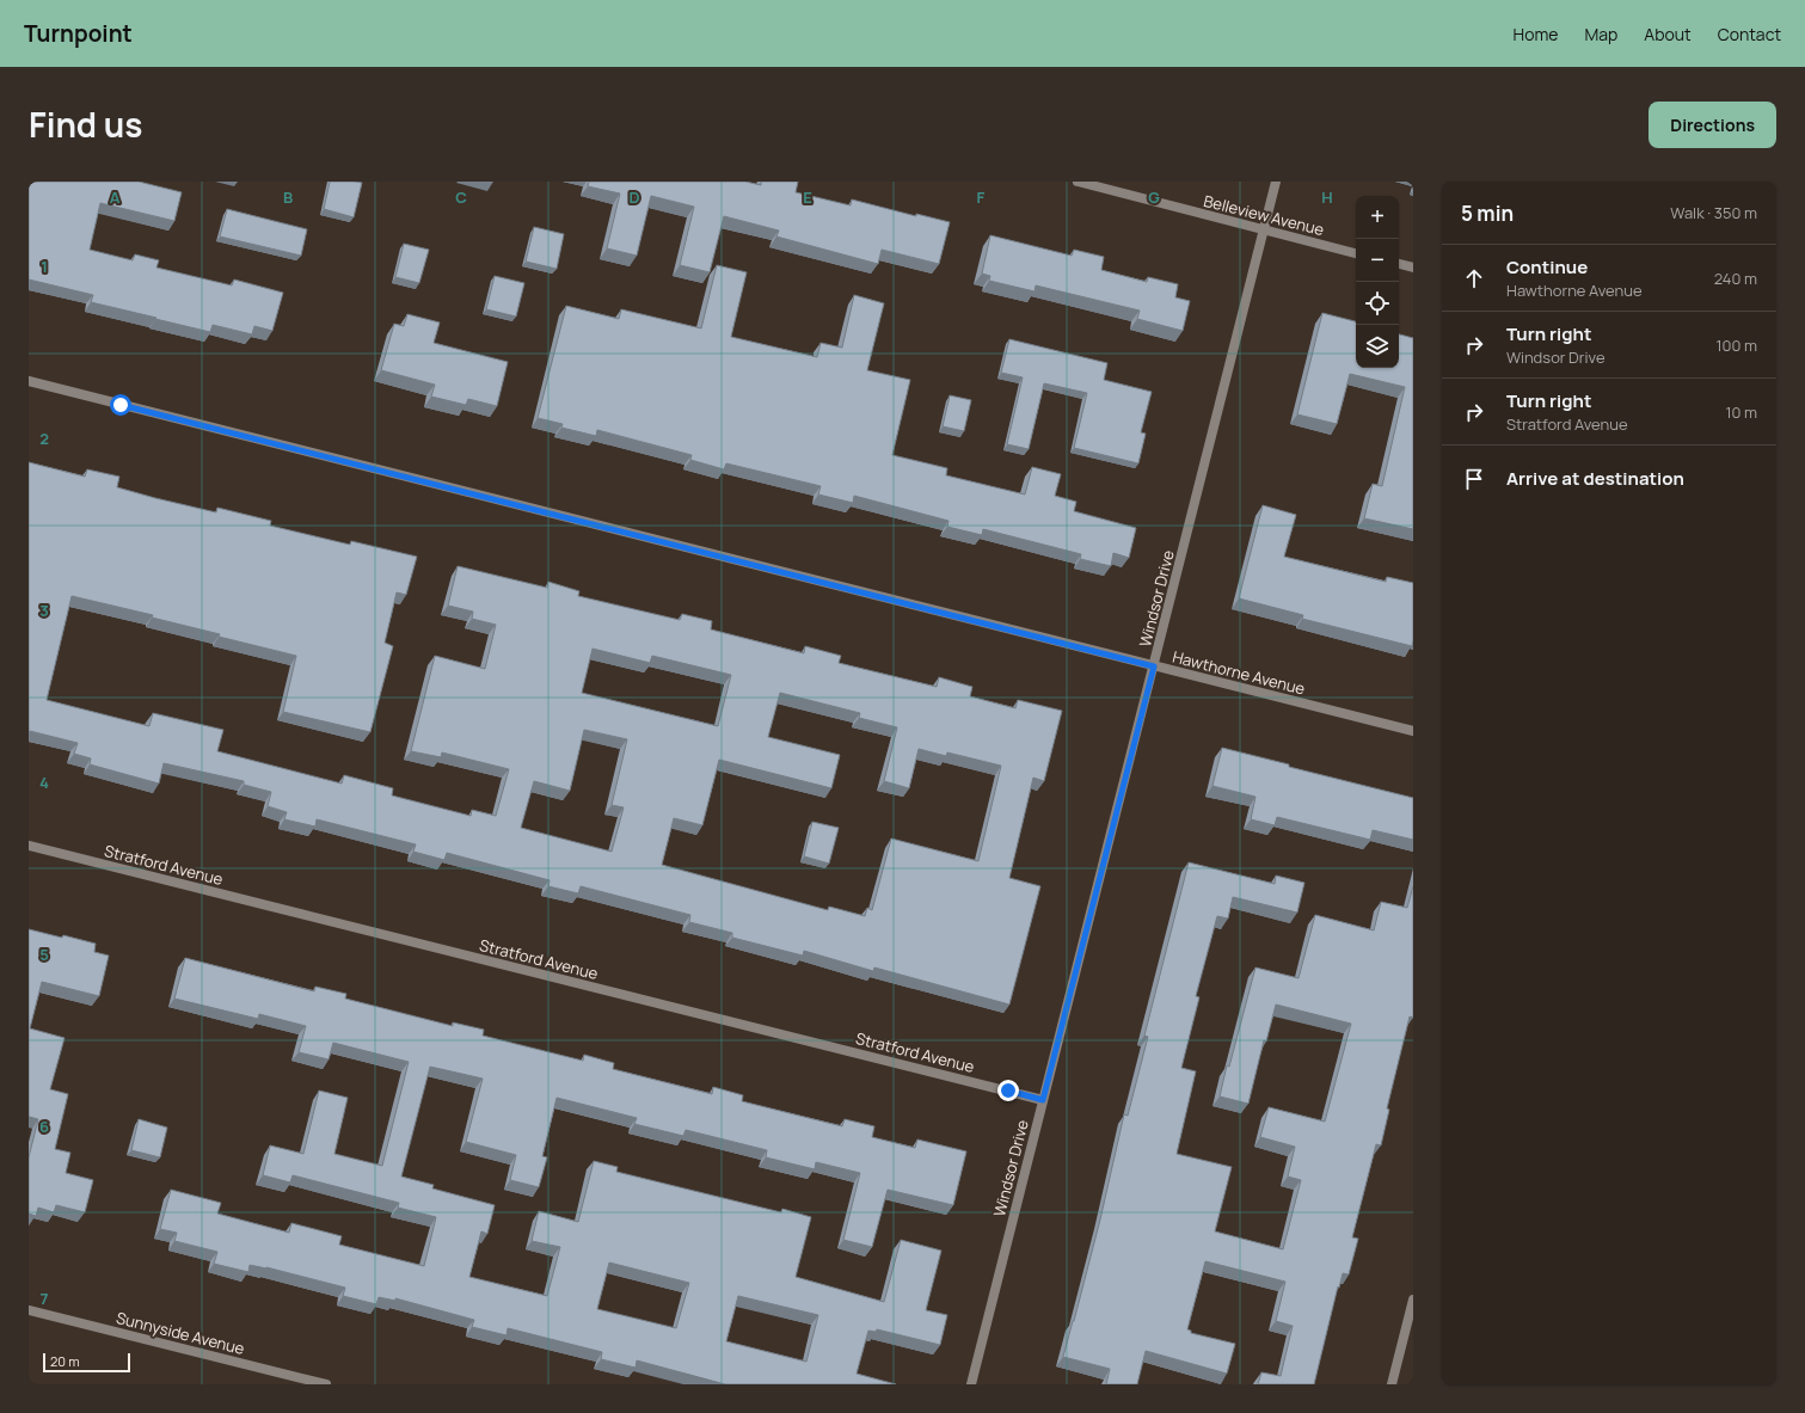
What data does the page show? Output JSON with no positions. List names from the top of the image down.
{
  "streets": {
    "street": [
      "Belleview Avenue",
      "Windsor Drive",
      "Hawthorne Avenue",
      "Stratford Avenue",
      "Sunnyside Avenue"
    ]
  },
  "crossings": [
    ["Belleview Avenue", "Windsor Drive"],
    ["Windsor Drive", "Hawthorne Avenue"],
    ["Windsor Drive", "Stratford Avenue"]
  ],
  "scale_bar": "20 m",
  "page": {
    "header": "Turnpoint",
    "nav": [
      "Home",
      "Map",
      "About",
      "Contact"
    ],
    "title": "Find us",
    "buttons": "Directions",
    "heading": ["5 min", "Walk · 350 m"],
    "map_buttons": ["+", "−"],
    "list": [
      ["Continue", "Hawthorne Avenue", "240 m"],
      ["Turn right", "Windsor Drive", "100 m"],
      ["Turn right", "Stratford Avenue", "10 m"],
      "Arrive at destination"
    ],
    "scale": "20 m"
  },
  "grid": {
    "columns": [
      "A",
      "B",
      "C",
      "D",
      "E",
      "F",
      "G",
      "H"
    ],
    "rows": [
      "1",
      "2",
      "3",
      "4",
      "5",
      "6",
      "7"
    ]
  }
}
